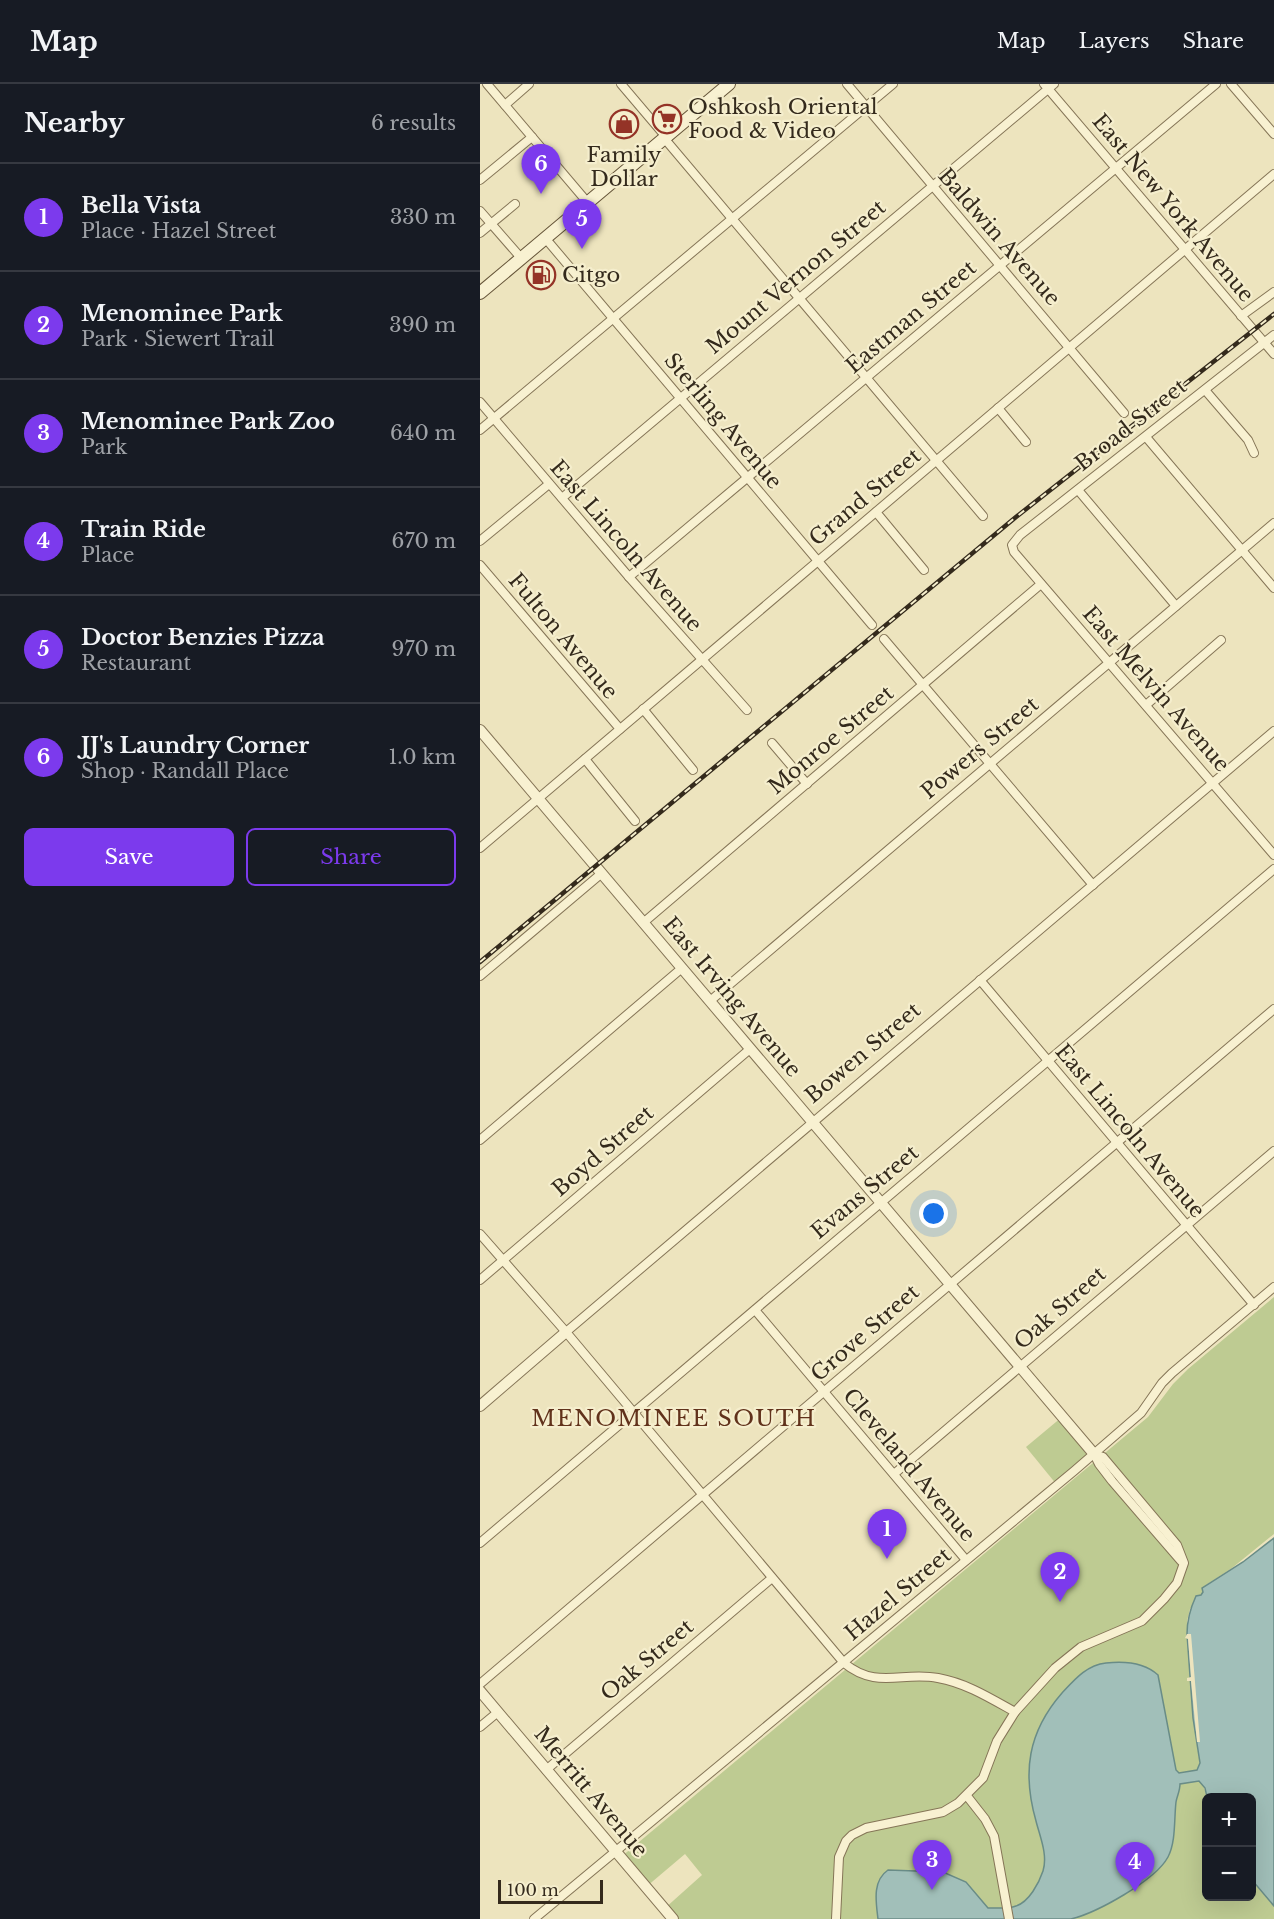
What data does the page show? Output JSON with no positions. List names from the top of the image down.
{
  "streets": {
    "street": [
      "East New York Avenue",
      "Baldwin Avenue",
      "Mount Vernon Street",
      "Eastman Street",
      "Sterling Avenue",
      "Broad Street",
      "Grand Street",
      "East Lincoln Avenue",
      "Fulton Avenue",
      "East Melvin Avenue",
      "Monroe Street",
      "Powers Street",
      "East Irving Avenue",
      "Bowen Street",
      "Boyd Street",
      "Evans Street",
      "Oak Street",
      "Grove Street",
      "Cleveland Avenue",
      "Hazel Street",
      "Merritt Avenue"
    ]
  },
  "crossings": [
    ["East New York Avenue", "Mount Vernon Street"],
    ["East New York Avenue", "Eastman Street"],
    ["East New York Avenue", "Broad Street"],
    ["East New York Avenue", "Grand Street"],
    ["Baldwin Avenue", "Mount Vernon Street"],
    ["Baldwin Avenue", "Eastman Street"],
    ["Baldwin Avenue", "Grand Street"],
    ["Mount Vernon Street", "Sterling Avenue"],
    ["Mount Vernon Street", "East Lincoln Avenue"],
    ["Eastman Street", "Sterling Avenue"],
    ["Eastman Street", "East Lincoln Avenue"],
    ["Sterling Avenue", "Grand Street"],
    ["Broad Street", "East Melvin Avenue"],
    ["Grand Street", "East Lincoln Avenue"],
    ["Grand Street", "Fulton Avenue"],
    ["Grand Street", "East Irving Avenue"],
    ["East Lincoln Avenue", "Bowen Street"],
    ["East Lincoln Avenue", "Evans Street"],
    ["East Lincoln Avenue", "Oak Street"],
    ["East Lincoln Avenue", "Grove Street"],
    ["East Lincoln Avenue", "Hazel Street"],
    ["East Melvin Avenue", "Monroe Street"],
    ["East Melvin Avenue", "Powers Street"],
    ["East Melvin Avenue", "Bowen Street"],
    ["Monroe Street", "East Irving Avenue"],
    ["Powers Street", "East Irving Avenue"],
    ["East Irving Avenue", "Bowen Street"],
    ["East Irving Avenue", "Boyd Street"],
    ["East Irving Avenue", "Evans Street"],
    ["East Irving Avenue", "Oak Street"],
    ["East Irving Avenue", "Grove Street"],
    ["East Irving Avenue", "Hazel Street"],
    ["Evans Street", "Cleveland Avenue"],
    ["Oak Street", "Cleveland Avenue"],
    ["Oak Street", "Merritt Avenue"],
    ["Grove Street", "Cleveland Avenue"],
    ["Cleveland Avenue", "Hazel Street"],
    ["Hazel Street", "Merritt Avenue"]
  ],
  "districts": ["MENOMINEE SOUTH"],
  "places": {
    "supermarket": ["Oshkosh Oriental Food & Video"],
    "shop": ["Family Dollar"],
    "fuel station": ["Citgo"]
  },
  "scale_bar": "100 m",
  "page": {
    "header": "Map",
    "nav": ["Map", "Layers", "Share"],
    "heading": ["Nearby", "6 results"],
    "pins": [
      "6",
      "5",
      "1",
      "2",
      "3",
      "4"
    ],
    "list": [
      {
        "mark": "1",
        "name": "Bella Vista",
        "note": "Place · Hazel Street",
        "value": "330 m"
      },
      {
        "mark": "2",
        "name": "Menominee Park",
        "note": "Park · Siewert Trail",
        "value": "390 m"
      },
      {
        "mark": "3",
        "name": "Menominee Park Zoo",
        "note": "Park",
        "value": "640 m"
      },
      {
        "mark": "4",
        "name": "Train Ride",
        "note": "Place",
        "value": "670 m"
      },
      {
        "mark": "5",
        "name": "Doctor Benzies Pizza",
        "note": "Restaurant",
        "value": "970 m"
      },
      {
        "mark": "6",
        "name": "JJ's Laundry Corner",
        "note": "Shop · Randall Place",
        "value": "1.0 km"
      }
    ],
    "buttons": ["Save", "Share"],
    "map_buttons": ["+", "−"],
    "scale": "100 m"
  }
}
